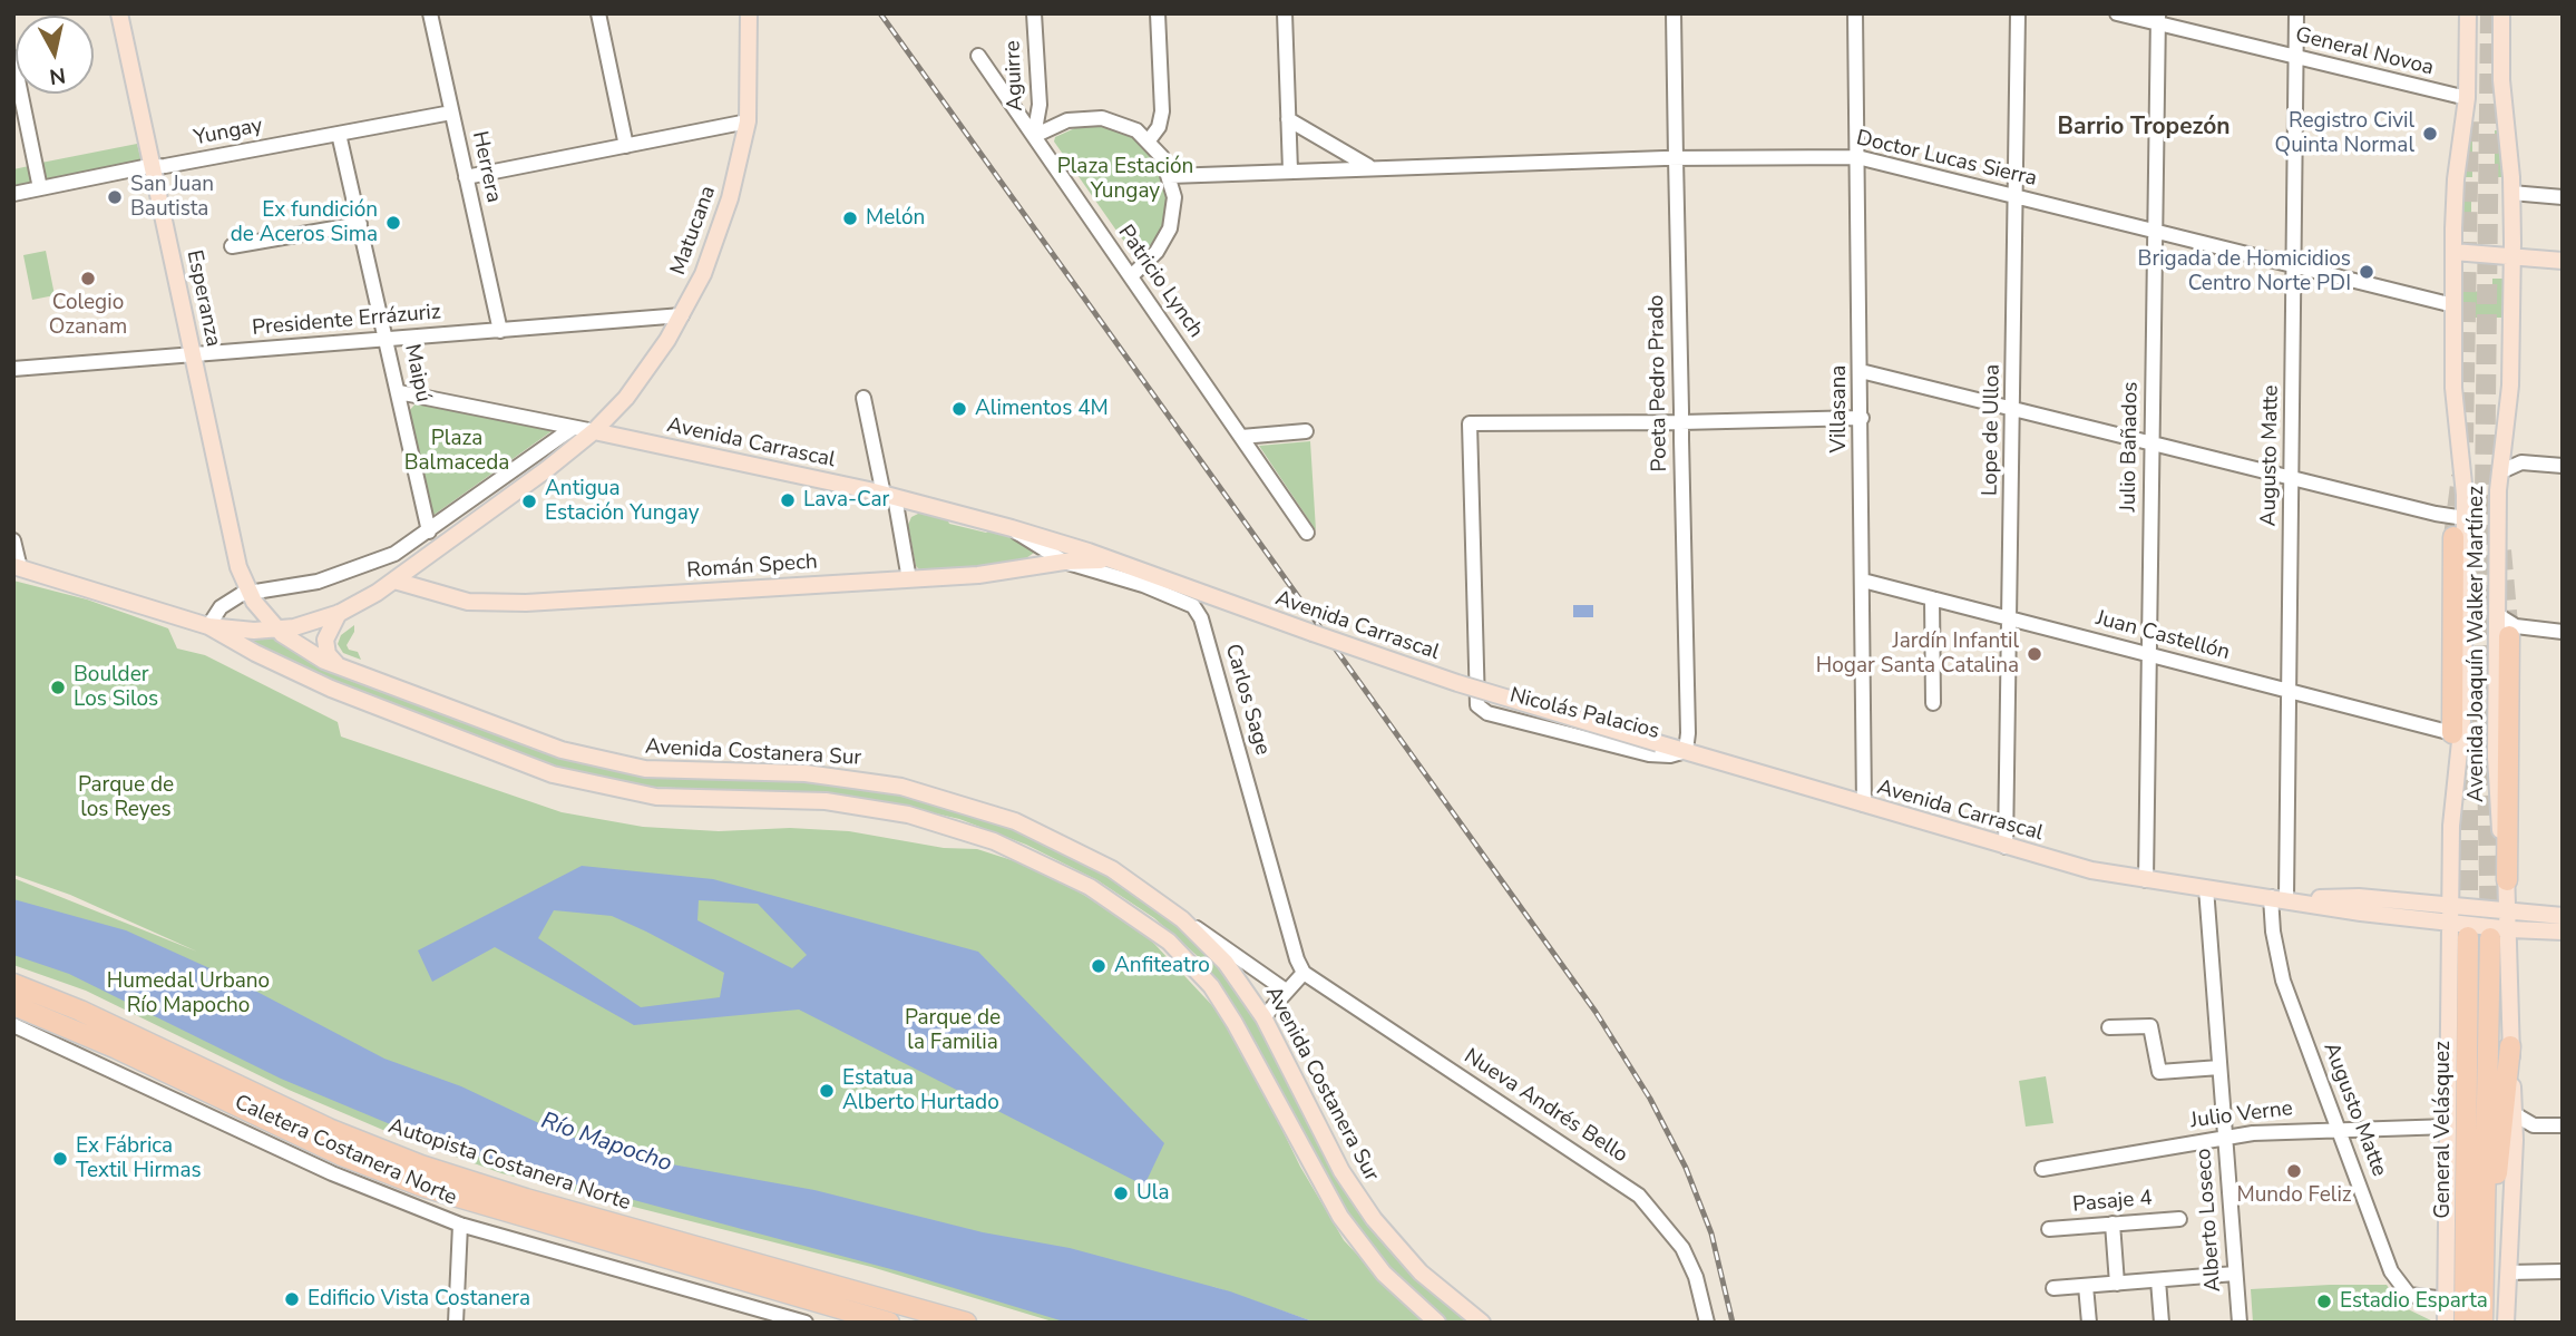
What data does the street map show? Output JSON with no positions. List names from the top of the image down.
{
  "streets": {
    "highway": ["General Velásquez", "Autopista Costanera Norte"],
    "main road": [
      "Matucana",
      "Esperanza",
      "Avenida Carrascal",
      "Román Spech",
      "Avenida Joaquín Walker Martínez",
      "Avenida Costanera Sur"
    ],
    "street": [
      "General Novoa",
      "Aguirre",
      "Yungay",
      "Doctor Lucas Sierra",
      "Herrera",
      "Patricio Lynch",
      "Presidente Errázuriz",
      "Maipú",
      "Poeta Pedro Prado",
      "Villasana",
      "Lope de Ulloa",
      "Julio Bañados",
      "Augusto Matte",
      "Juan Castellón",
      "Carlos Sage",
      "Nicolás Palacios",
      "Nueva Andrés Bello",
      "Julio Verne",
      "Caletera Costanera Norte",
      "Pasaje 4",
      "Alberto Loseco"
    ]
  },
  "crossings": [
    ["General Novoa", "Julio Bañados"],
    ["General Novoa", "Augusto Matte"],
    ["General Novoa", "Avenida Joaquín Walker Martínez"],
    ["Aguirre", "Patricio Lynch"],
    ["Yungay", "Herrera"],
    ["Yungay", "Esperanza"],
    ["Yungay", "Maipú"],
    ["Doctor Lucas Sierra", "Poeta Pedro Prado"],
    ["Doctor Lucas Sierra", "Villasana"],
    ["Doctor Lucas Sierra", "Lope de Ulloa"],
    ["Doctor Lucas Sierra", "Julio Bañados"],
    ["Doctor Lucas Sierra", "Augusto Matte"],
    ["Doctor Lucas Sierra", "Avenida Joaquín Walker Martínez"],
    ["Herrera", "Presidente Errázuriz"],
    ["Matucana", "Presidente Errázuriz"],
    ["Matucana", "Avenida Carrascal"],
    ["Matucana", "Román Spech"],
    ["Matucana", "Avenida Costanera Sur"],
    ["Esperanza", "Presidente Errázuriz"],
    ["Esperanza", "Avenida Costanera Sur"],
    ["Presidente Errázuriz", "Maipú"],
    ["Maipú", "Avenida Carrascal"],
    ["Poeta Pedro Prado", "Avenida Carrascal"],
    ["Poeta Pedro Prado", "Nicolás Palacios"],
    ["Villasana", "Avenida Carrascal"],
    ["Villasana", "Juan Castellón"],
    ["Lope de Ulloa", "Avenida Carrascal"],
    ["Lope de Ulloa", "Juan Castellón"],
    ["Avenida Carrascal", "Julio Bañados"],
    ["Avenida Carrascal", "Augusto Matte"],
    ["Avenida Carrascal", "Román Spech"],
    ["Avenida Carrascal", "Avenida Joaquín Walker Martínez"],
    ["Avenida Carrascal", "Carlos Sage"],
    ["Avenida Carrascal", "Nicolás Palacios"],
    ["Avenida Carrascal", "Alberto Loseco"],
    ["Julio Bañados", "Juan Castellón"],
    ["Augusto Matte", "Juan Castellón"],
    ["Augusto Matte", "Avenida Joaquín Walker Martínez"],
    ["Augusto Matte", "Julio Verne"],
    ["Román Spech", "Carlos Sage"],
    ["Avenida Joaquín Walker Martínez", "Julio Verne"],
    ["Carlos Sage", "Nueva Andrés Bello"],
    ["Julio Verne", "Alberto Loseco"]
  ],
  "districts": ["Barrio Tropezón"],
  "water": ["Río Mapocho"],
  "parks": [
    "Plaza Estación Yungay",
    "Plaza Balmaceda",
    "Parque de los Reyes",
    "Humedal Urbano Río Mapocho",
    "Parque de la Familia"
  ],
  "places": [
    "Registro Civil Quinta Normal",
    "San Juan Bautista",
    "Melón",
    "Ex fundición de Aceros Sima",
    "Brigada de Homicidios Centro Norte PDI",
    "Colegio Ozanam",
    "Alimentos 4M",
    "Lava-Car",
    "Antigua Estación Yungay",
    "Jardín Infantil Hogar Santa Catalina",
    "Boulder Los Silos",
    "Anfiteatro",
    "Estatua Alberto Hurtado",
    "Ex Fábrica Textil Hirmas",
    "Mundo Feliz",
    "Ula",
    "Edificio Vista Costanera",
    "Estadio Esparta"
  ],
  "north": "bottom"
}
